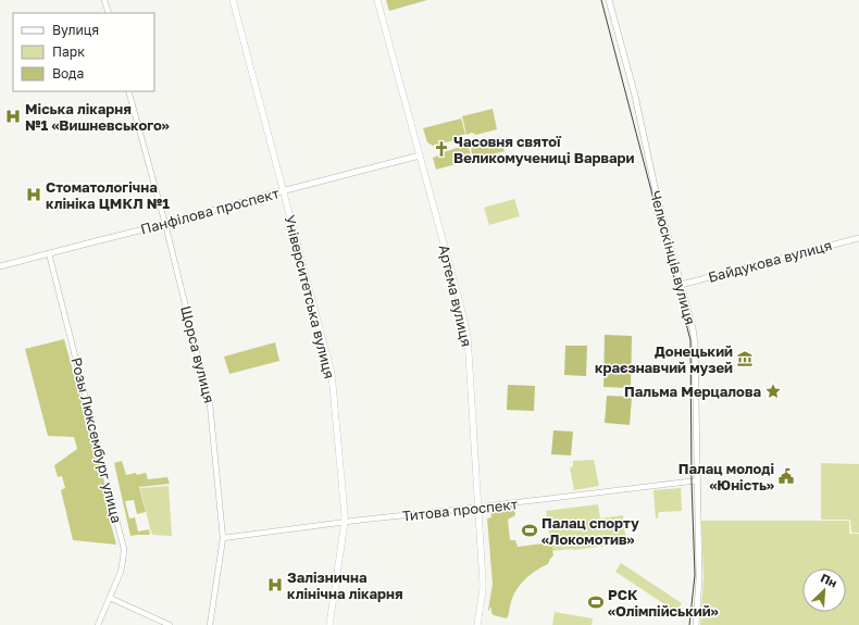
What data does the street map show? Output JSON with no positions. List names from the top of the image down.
{
  "streets": {
    "main road": [
      "Панфілова проспект",
      "Челюскінців вулиця",
      "Байдукова вулиця",
      "Артема вулиця",
      "Університетська вулиця"
    ],
    "street": ["Щорса вулиця", "Розы Люксембург улица", "Титова проспект"]
  },
  "crossings": [
    ["Панфілова проспект", "Артема вулиця"],
    ["Панфілова проспект", "Університетська вулиця"],
    ["Панфілова проспект", "Щорса вулиця"],
    ["Панфілова проспект", "Розы Люксембург улица"],
    ["Челюскінців вулиця", "Байдукова вулиця"],
    ["Челюскінців вулиця", "Титова проспект"],
    ["Артема вулиця", "Титова проспект"],
    ["Університетська вулиця", "Титова проспект"],
    ["Щорса вулиця", "Титова проспект"]
  ],
  "places": {
    "hospital": ["Міська лікарня №1 «Вишневського»", "Стоматологічна клініка ЦМКЛ №1", "Залізнична клінічна лікарня"],
    "church": ["Часовня святої Великомучениці Варвари"],
    "museum": ["Донецький краєзнавчий музей"],
    "place": ["Пальма Мерцалова"],
    "public building": ["Палац молоді «Юність»"],
    "sports": ["Палац спорту «Локомотив»", "РСК «Олімпійський»"]
  },
  "legend": ["Вулиця", "Парк", "Вода"],
  "north": "top right"
}
